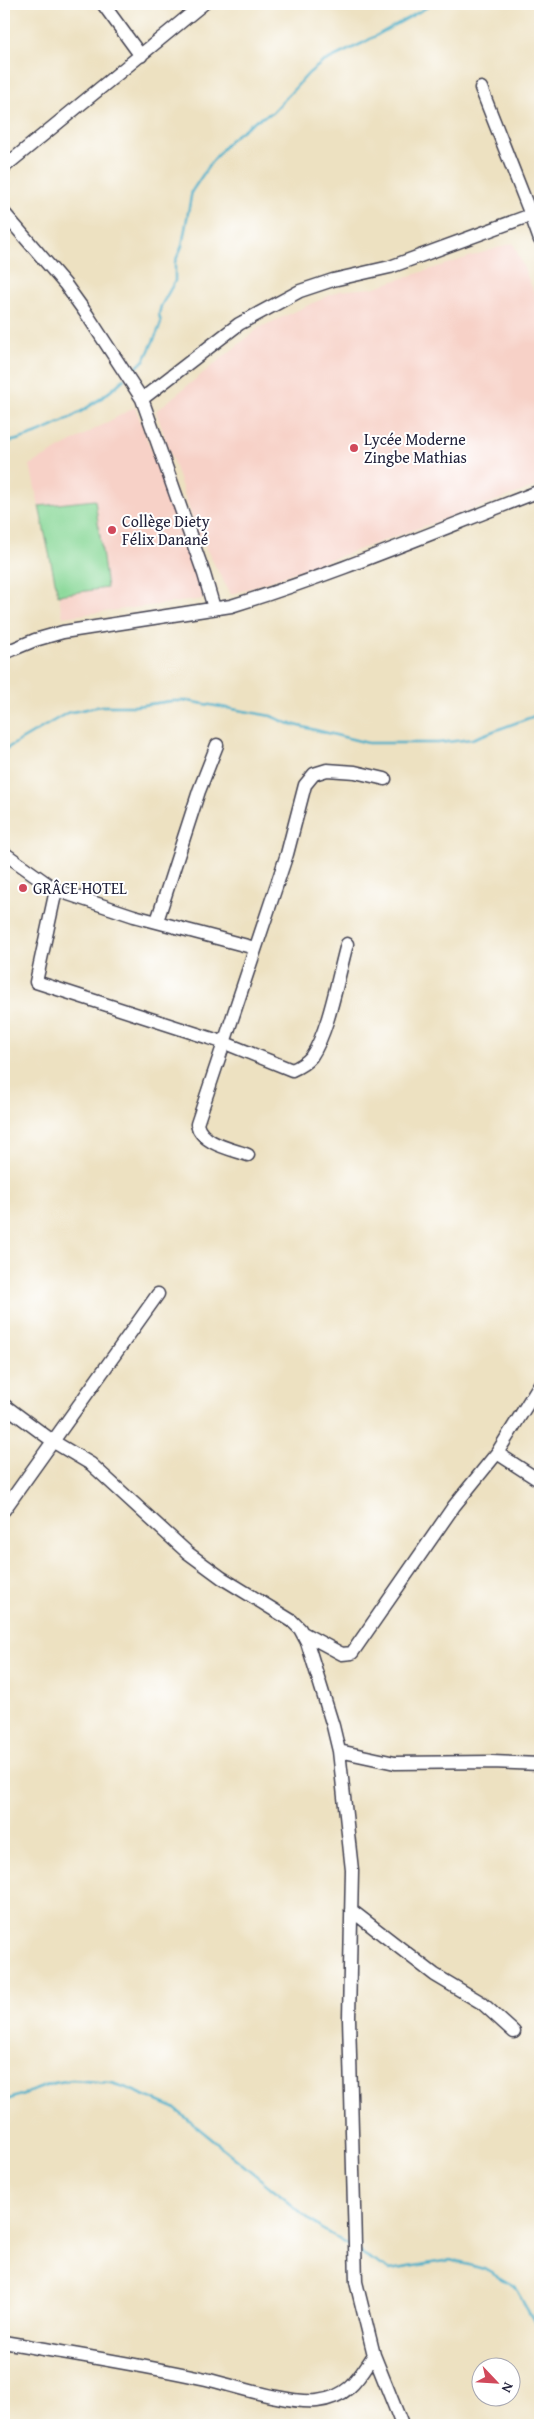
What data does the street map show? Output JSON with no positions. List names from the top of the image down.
{
  "places": ["Lycée Moderne Zingbe Mathias", "Collège Diety Félix Danané", "GRÂCE HOTEL"],
  "north": "bottom right"
}
